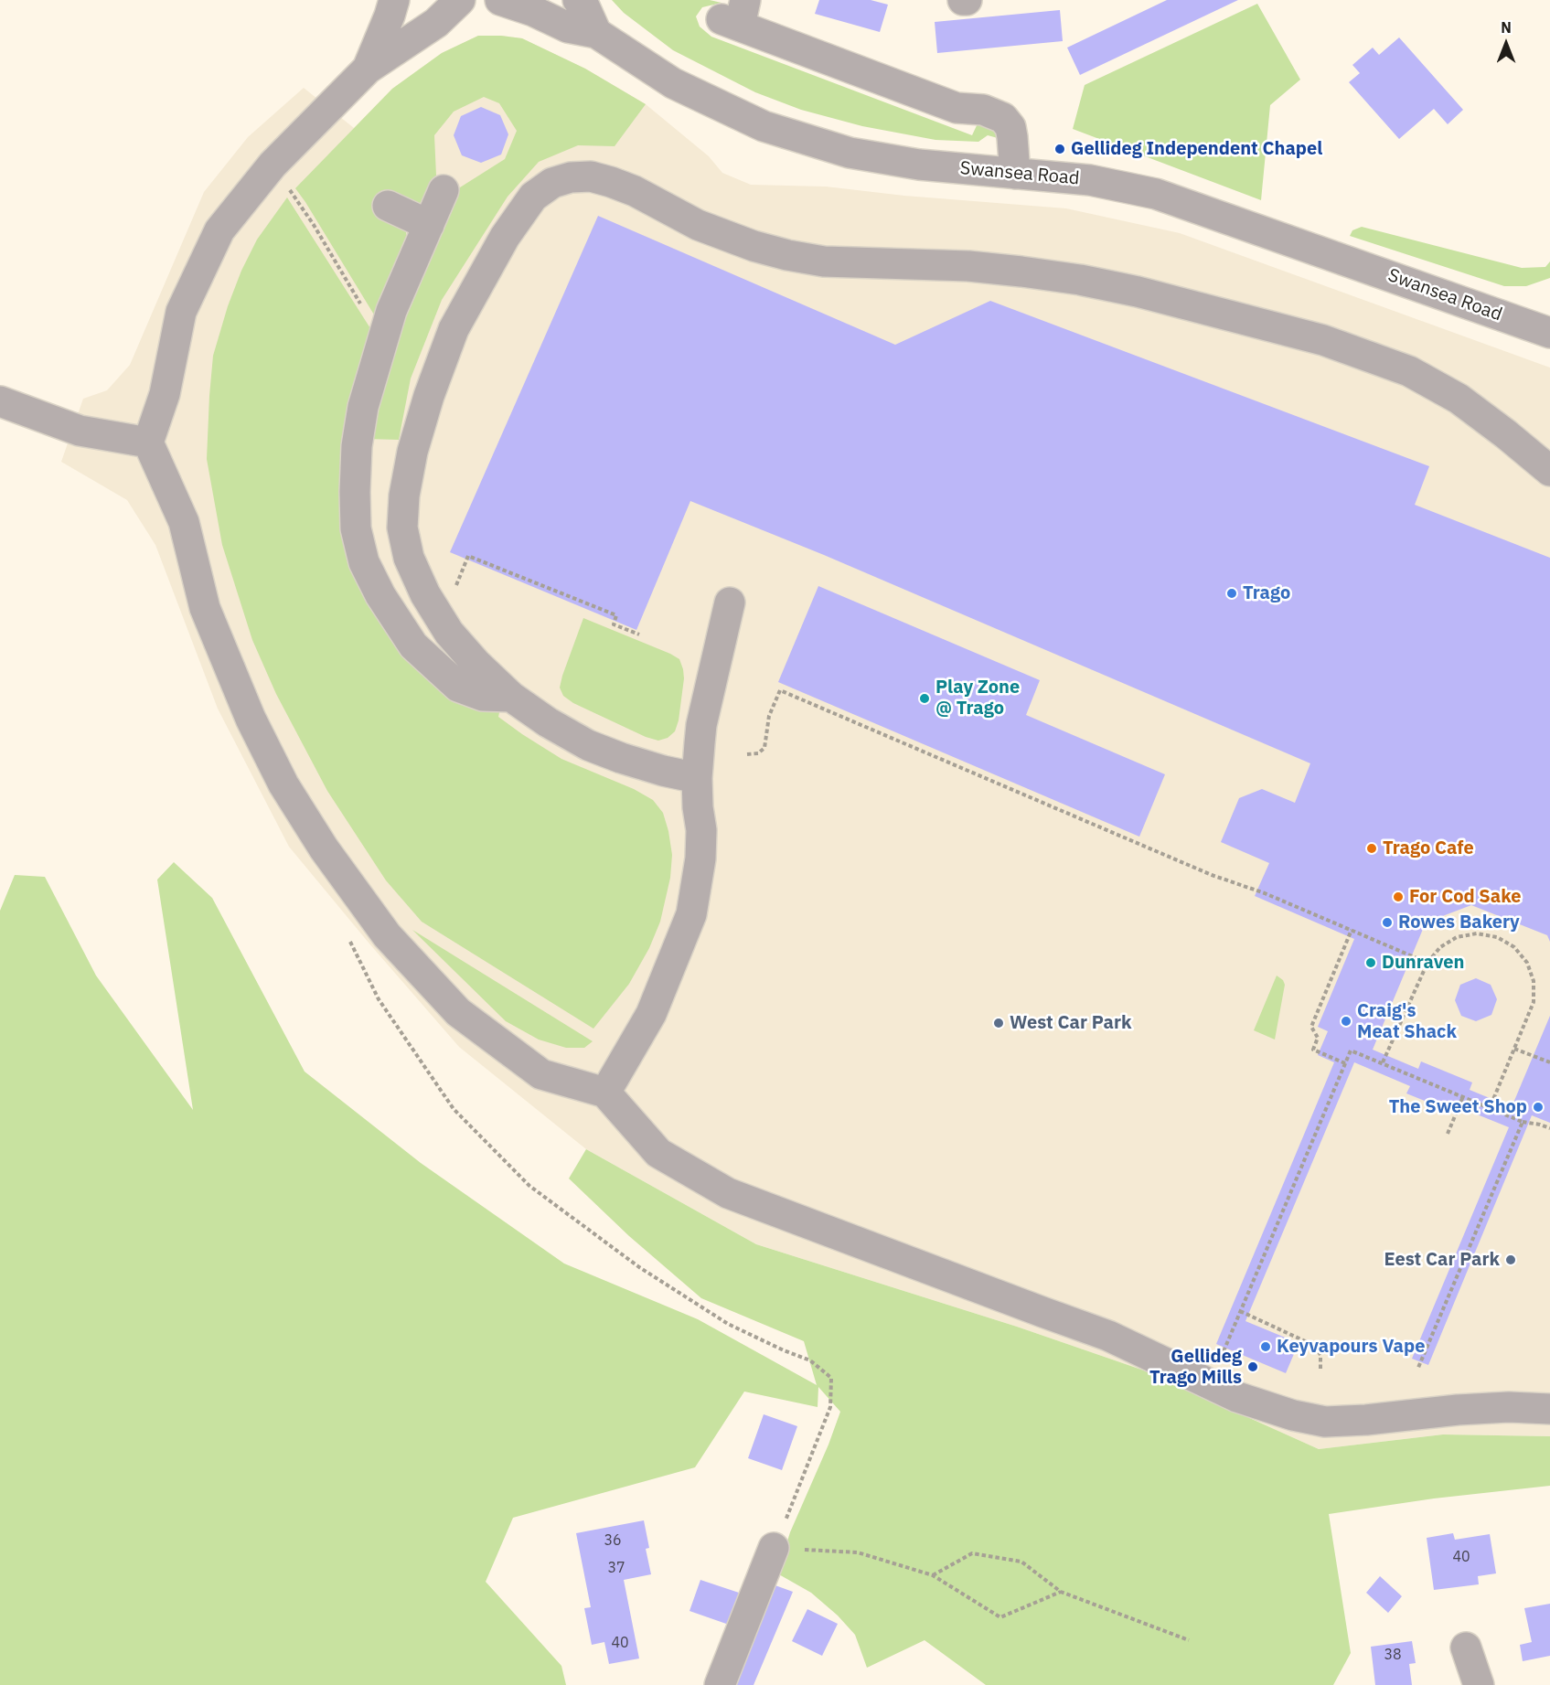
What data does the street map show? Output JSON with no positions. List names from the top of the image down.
{
  "streets": {
    "street": ["Swansea Road"]
  },
  "places": [
    "Gellideg Independent Chapel",
    "Trago",
    "Play Zone @ Trago",
    "Trago Cafe",
    "For Cod Sake",
    "Rowes Bakery",
    "Dunraven",
    "Craig's Meat Shack",
    "West Car Park",
    "The Sweet Shop",
    "Eest Car Park",
    "Keyvapours Vape",
    "Gellideg Trago Mills"
  ],
  "house_numbers": [
    "36",
    "40",
    "37",
    "40",
    "38"
  ],
  "north": "top"
}
